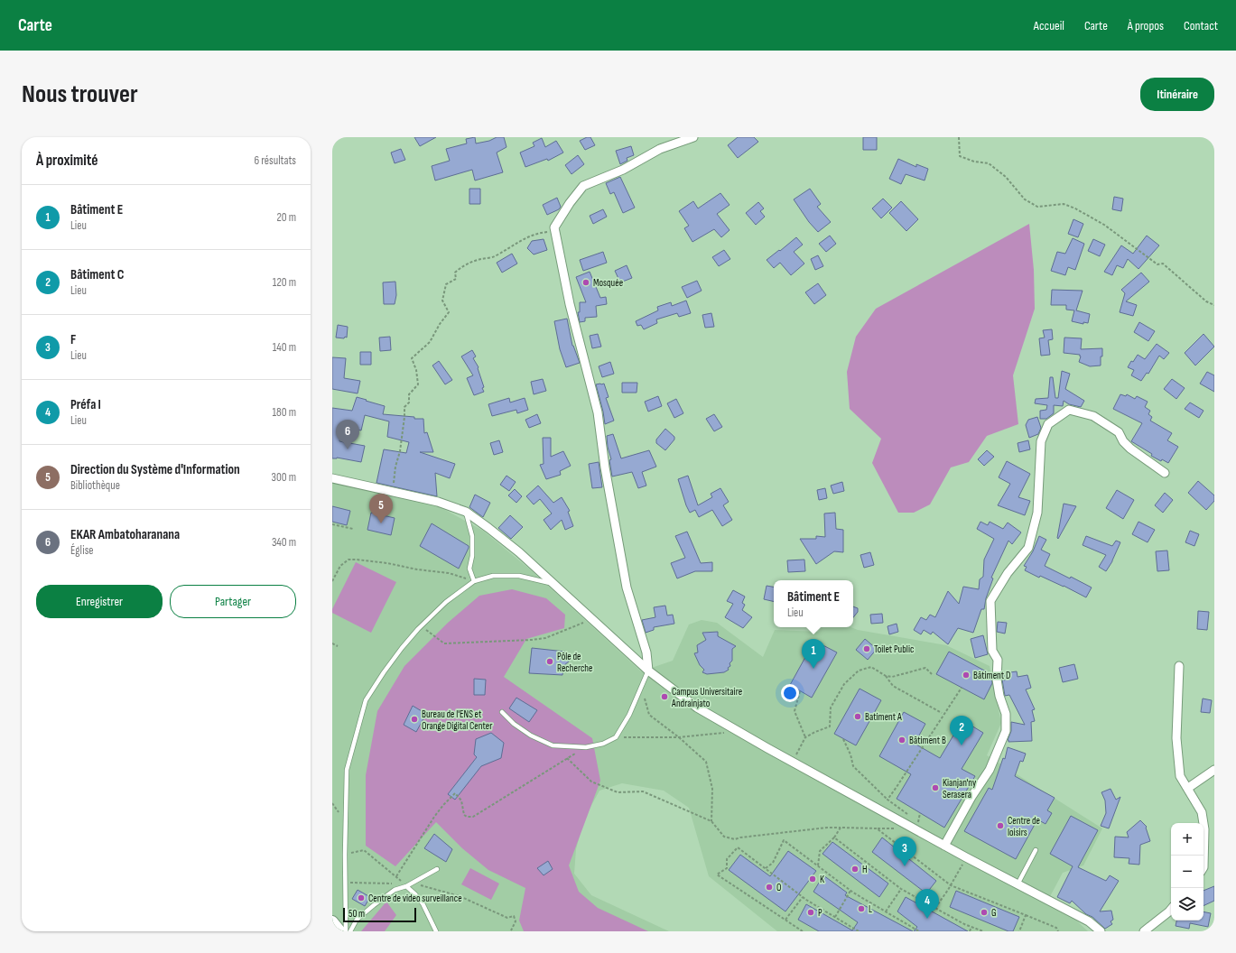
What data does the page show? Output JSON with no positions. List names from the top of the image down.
{
  "places": [
    "Mosquée",
    "Toilet Public",
    "Pôle de Recherche",
    "Bâtiment D",
    "Campus Universitaire Andrainjato",
    "Batiment A",
    "Bureau de l'ENS et Orange Digital Center",
    "Bâtiment B",
    "Kianjan'ny Serasera",
    "Centre de loisirs",
    "H",
    "K",
    "O",
    "Centre de video surveillance",
    "L",
    "P",
    "G"
  ],
  "scale_bar": "50 m",
  "page": {
    "header": "Carte",
    "nav": [
      "Accueil",
      "Carte",
      "À propos",
      "Contact"
    ],
    "buttons": [
      "Itinéraire",
      ["Enregistrer", "Partager"]
    ],
    "title": "Nous trouver",
    "heading": ["À proximité", "6 résultats"],
    "list": [
      {
        "mark": "1",
        "name": "Bâtiment E",
        "note": "Lieu",
        "value": "20 m"
      },
      {
        "mark": "2",
        "name": "Bâtiment C",
        "note": "Lieu",
        "value": "120 m"
      },
      {
        "mark": "3",
        "name": "F",
        "note": "Lieu",
        "value": "140 m"
      },
      {
        "mark": "4",
        "name": "Préfa I",
        "note": "Lieu",
        "value": "180 m"
      },
      {
        "mark": "5",
        "name": "Direction du Système d'Information",
        "note": "Bibliothèque",
        "value": "300 m"
      },
      {
        "mark": "6",
        "name": "EKAR Ambatoharanana",
        "note": "Église",
        "value": "340 m"
      }
    ],
    "pins": [
      "6",
      "5",
      "1",
      "2",
      "3",
      "4"
    ],
    "popup": ["Bâtiment E", "Lieu"],
    "map_buttons": ["+", "−"],
    "scale": "50 m"
  }
}
